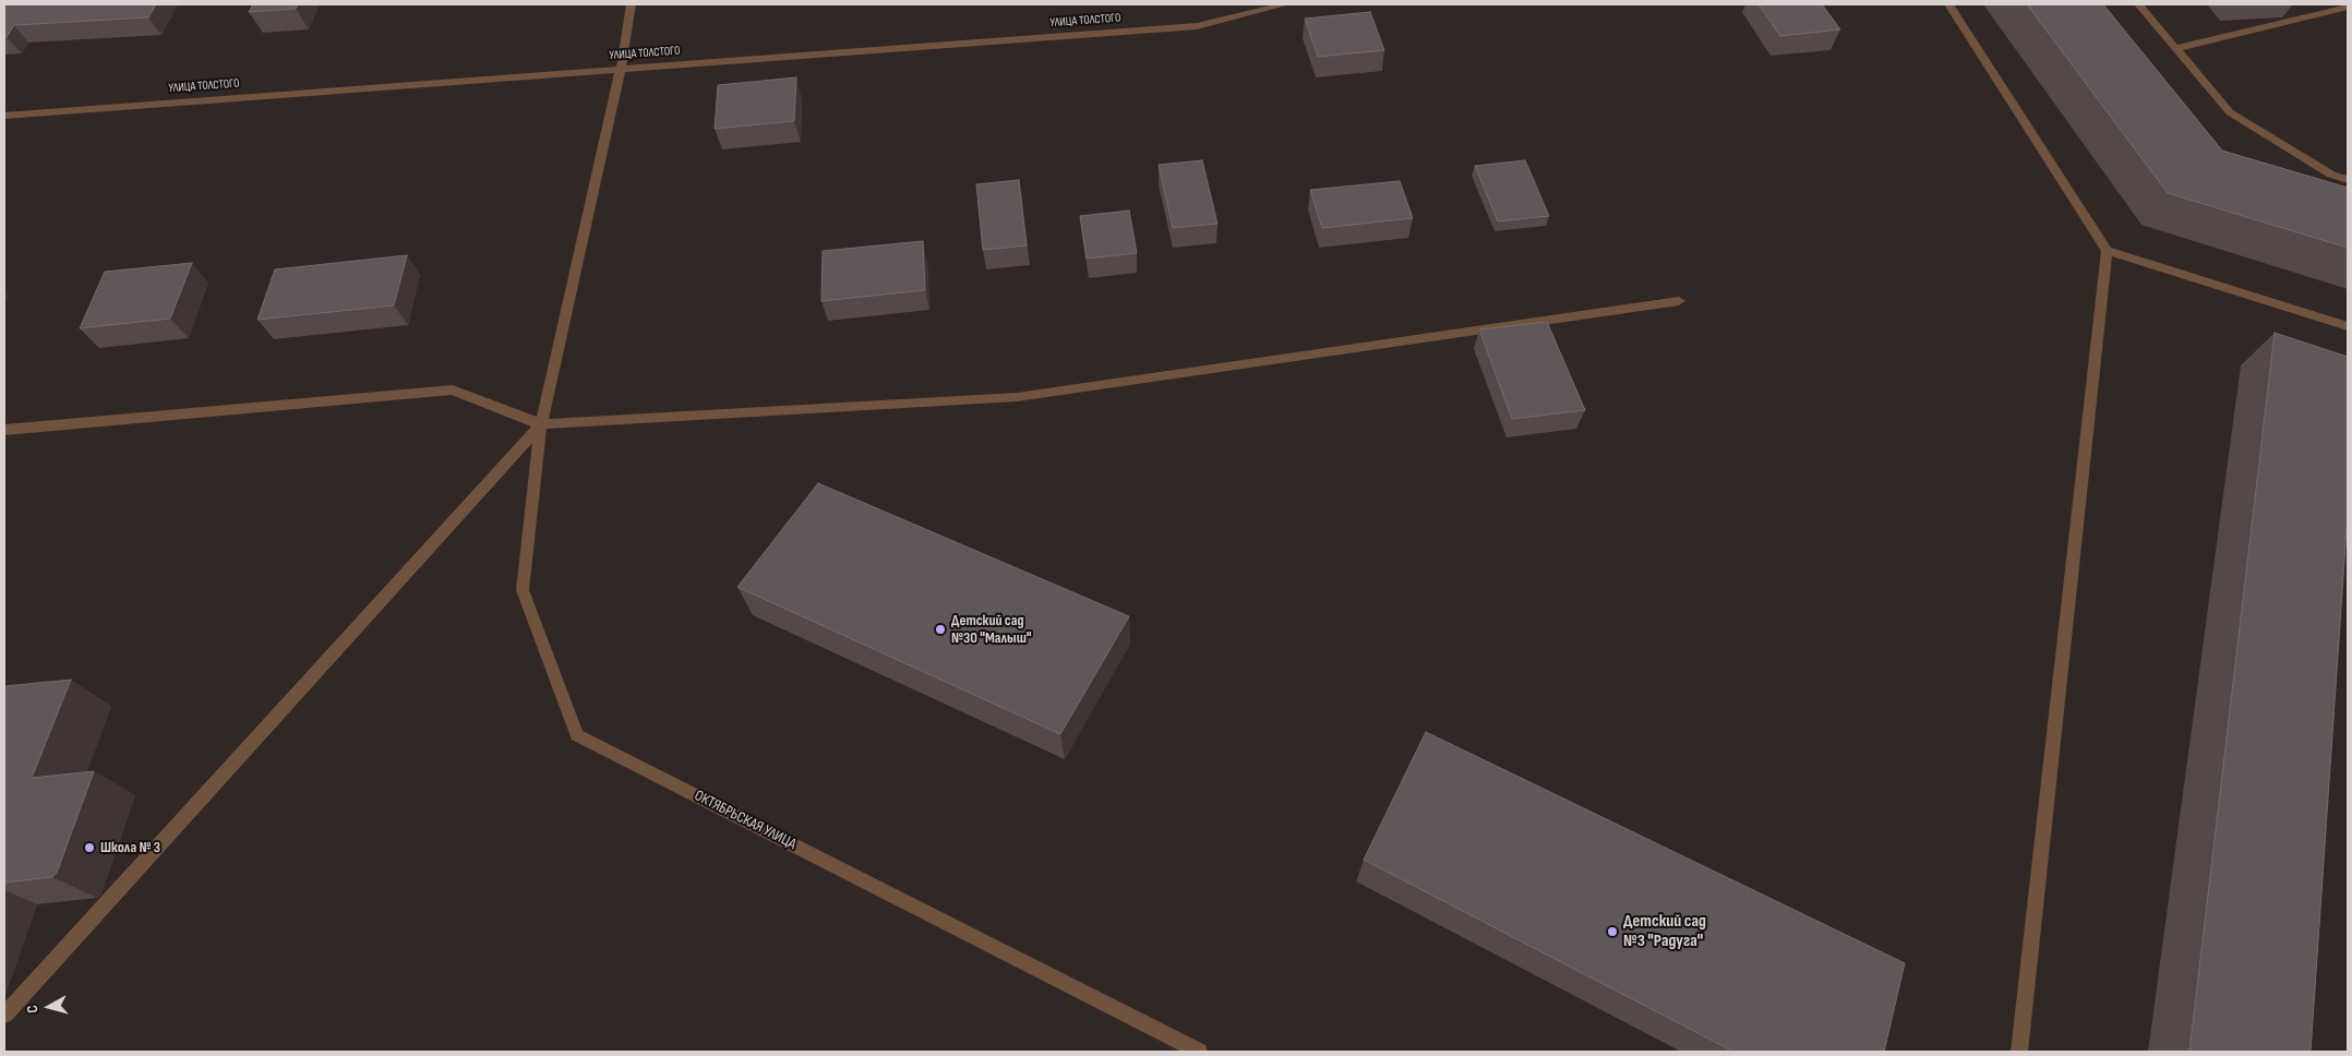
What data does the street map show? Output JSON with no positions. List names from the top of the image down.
{
  "streets": {
    "street": ["УЛИЦА ТОЛСТОГО", "ОКТЯБРЬСКАЯ УЛИЦА"]
  },
  "crossings": [
    ["УЛИЦА ТОЛСТОГО", "ОКТЯБРЬСКАЯ УЛИЦА"]
  ],
  "places": ["Детский сад №30 \"Малыш\"", "Школа № 3", "Детский сад №3 \"Радуга\""],
  "north": "left"
}
